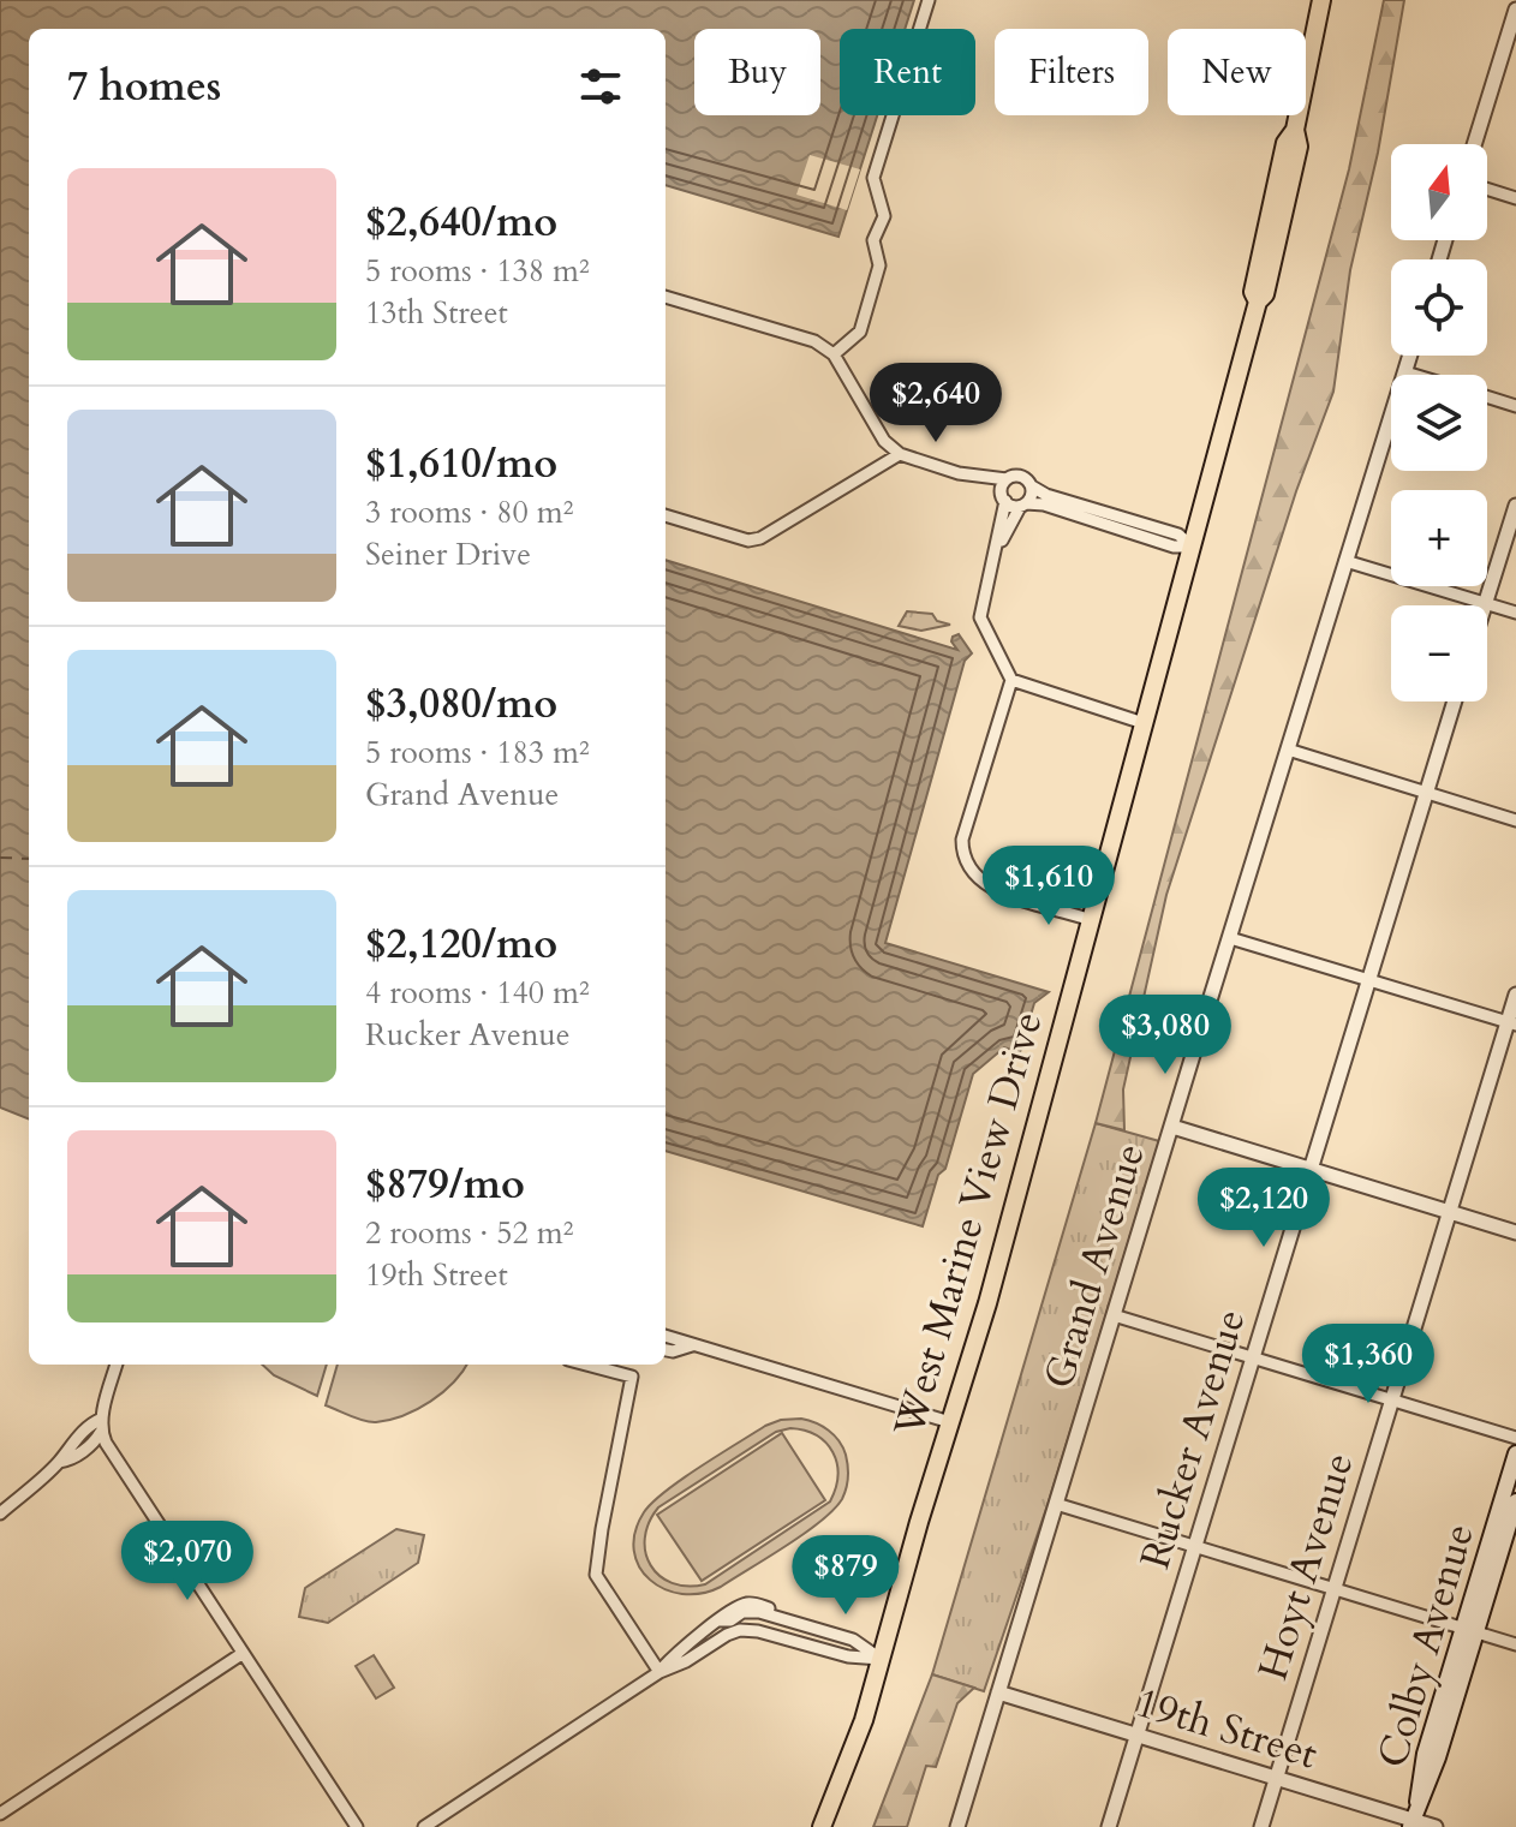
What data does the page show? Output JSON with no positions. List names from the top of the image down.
{
  "streets": {
    "main road": ["West Marine View Drive", "Colby Avenue"],
    "street": [
      "Grand Avenue",
      "Rucker Avenue",
      "Hoyt Avenue",
      "19th Street"
    ]
  },
  "crossings": [
    ["Grand Avenue", "19th Street"],
    ["Rucker Avenue", "19th Street"],
    ["Hoyt Avenue", "19th Street"],
    ["Colby Avenue", "19th Street"]
  ],
  "north": "top",
  "page": {
    "chip": [
      "Buy",
      "Rent",
      "Filters",
      "New"
    ],
    "heading": "7 homes",
    "map_buttons": ["+", "−"],
    "list": [
      {
        "name": "$2,640/mo",
        "note": "5 rooms · 138 m² · 13th Street"
      },
      {
        "name": "$1,610/mo",
        "note": "3 rooms · 80 m² · Seiner Drive"
      },
      {
        "name": "$3,080/mo",
        "note": "5 rooms · 183 m² · Grand Avenue"
      },
      {
        "name": "$2,120/mo",
        "note": "4 rooms · 140 m² · Rucker Avenue"
      },
      {
        "name": "$879/mo",
        "note": "2 rooms · 52 m² · 19th Street"
      }
    ],
    "price": [
      "$2,640",
      "$1,610",
      "$3,080",
      "$2,120",
      "$1,360",
      "$2,070",
      "$879"
    ]
  }
}
